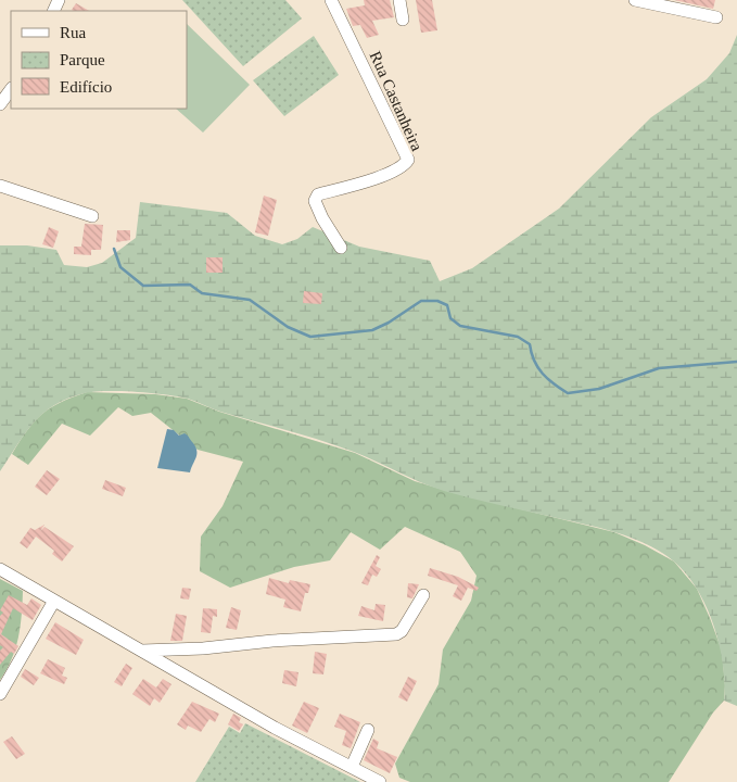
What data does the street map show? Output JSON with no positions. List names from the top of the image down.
{
  "streets": {
    "street": ["Rua Castanheira"]
  },
  "legend": ["Rua", "Parque", "Edifício"]
}
